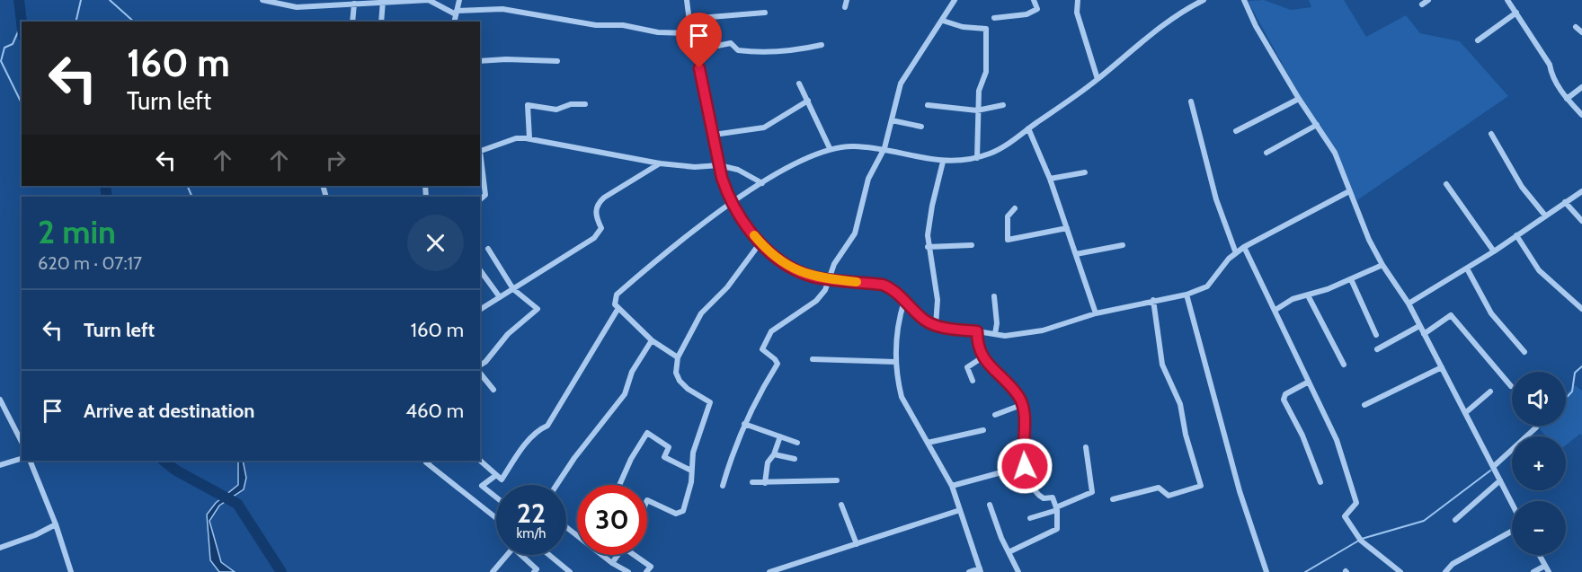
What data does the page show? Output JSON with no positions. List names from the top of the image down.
{
  "page": {
    "turn": ["160 m", "Turn left"],
    "heading": ["2 min", "620 m · 07:17"],
    "list": [
      {
        "name": "Turn left",
        "value": "160 m"
      },
      {
        "name": "Arrive at destination",
        "value": "460 m"
      }
    ],
    "map_buttons": ["+", "−"],
    "speed": "22 km/h",
    "limit": "30"
  }
}
